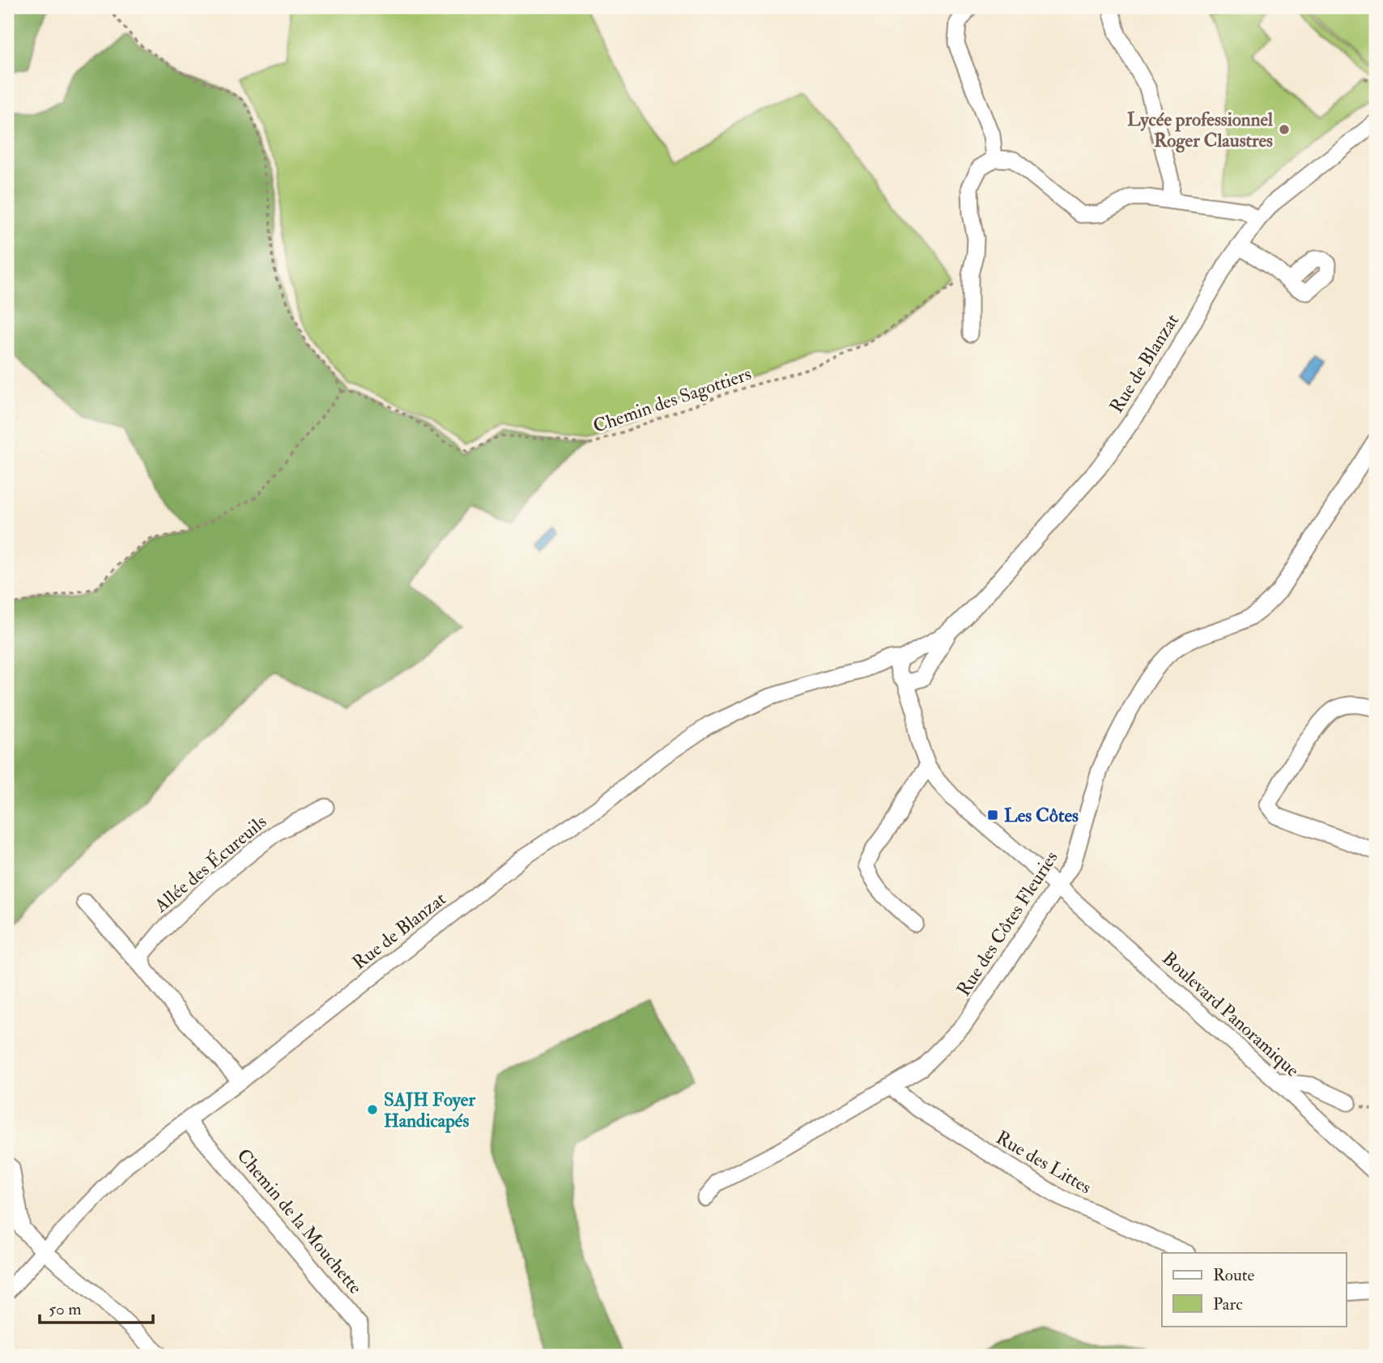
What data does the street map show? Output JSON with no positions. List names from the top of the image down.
{
  "streets": {
    "street": [
      "Rue de Blanzat",
      "Allée des Écureuils",
      "Rue des Côtes Fleuries",
      "Boulevard Panoramique",
      "Rue des Littes",
      "Chemin de la Mouchette"
    ],
    "path": ["Chemin des Sagottiers"]
  },
  "crossings": [
    ["Rue de Blanzat", "Chemin de la Mouchette"],
    ["Rue des Côtes Fleuries", "Boulevard Panoramique"],
    ["Rue des Côtes Fleuries", "Rue des Littes"]
  ],
  "places": {
    "other": ["Lycée professionnel Roger Claustres", "SAJH Foyer Handicapés"],
    "transit": ["Les Côtes"]
  },
  "legend": ["Route", "Parc"],
  "scale_bar": "50 m"
}
